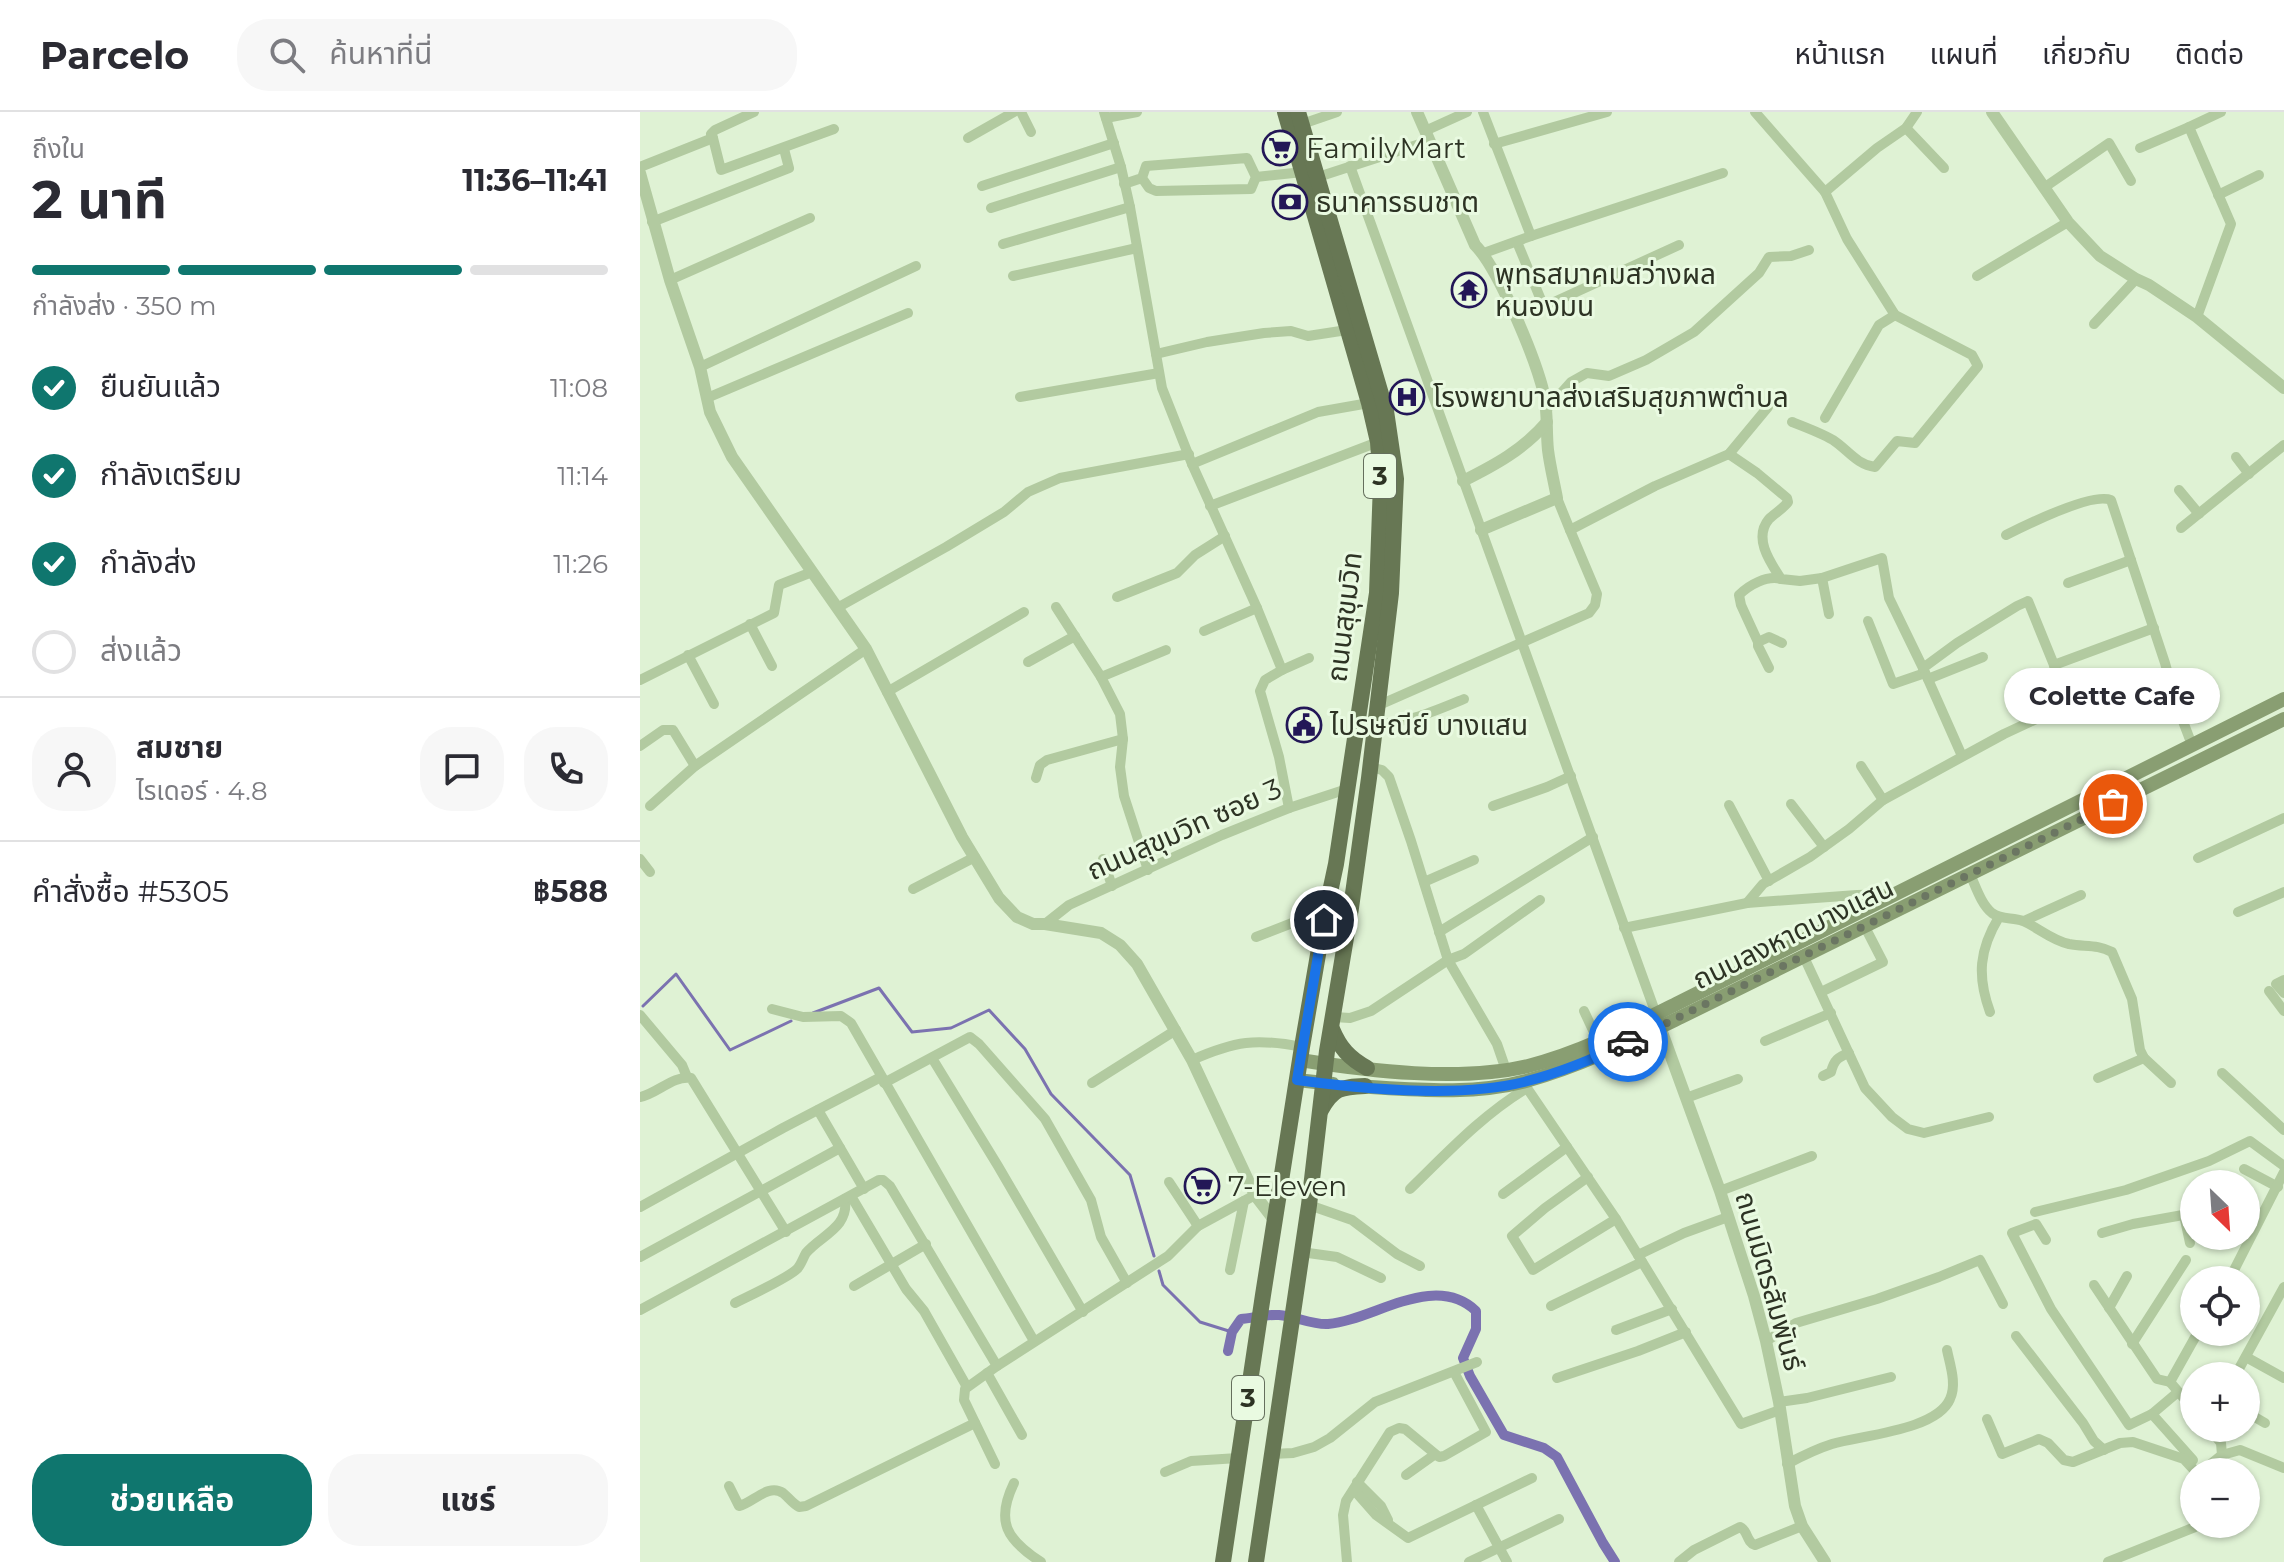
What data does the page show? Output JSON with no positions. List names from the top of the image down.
{
  "streets": {
    "main road": ["3", "ถนนสุขุมวิท", "ถนนลงหาดบางแสน"],
    "street": ["ถนนสุขุมวิท ซอย 3", "ถนนมิตรสัมพันธ์"]
  },
  "crossings": [
    ["ถนนสุขุมวิท", "ถนนสุขุมวิท ซอย 3"],
    ["ถนนสุขุมวิท", "ถนนลงหาดบางแสน"],
    ["ถนนลงหาดบางแสน", "ถนนมิตรสัมพันธ์"]
  ],
  "places": {
    "supermarket": ["FamilyMart", "7-Eleven"],
    "bank": ["ธนาคารธนชาต"],
    "temple": ["พุทธสมาคมสว่างผล หนองมน"],
    "hospital": ["โรงพยาบาลส่งเสริมสุขภาพตำบล"],
    "public building": ["ไปรษณีย์ บางแสน"],
    "other": ["Colette Cafe"]
  },
  "north": "bottom right",
  "page": {
    "header": "Parcelo",
    "search": "ค้นหาที่นี่",
    "nav": [
      "หน้าแรก",
      "แผนที่",
      "เกี่ยวกับ",
      "ติดต่อ"
    ],
    "heading": ["2 นาที", "ถึงใน", "11:36–11:41"],
    "panel": [
      "สมชาย",
      "ไรเดอร์ · 4.8",
      "คำสั่งซื้อ #5305",
      "฿588"
    ],
    "bar": "กำลังส่ง · 350 m",
    "list": [
      ["ยืนยันแล้ว", "11:08"],
      ["กำลังเตรียม", "11:14"],
      ["กำลังส่ง", "11:26"],
      "ส่งแล้ว"
    ],
    "bubble": "Colette Cafe",
    "map_buttons": ["+", "−"],
    "buttons": ["ช่วยเหลือ", "แชร์"]
  }
}
